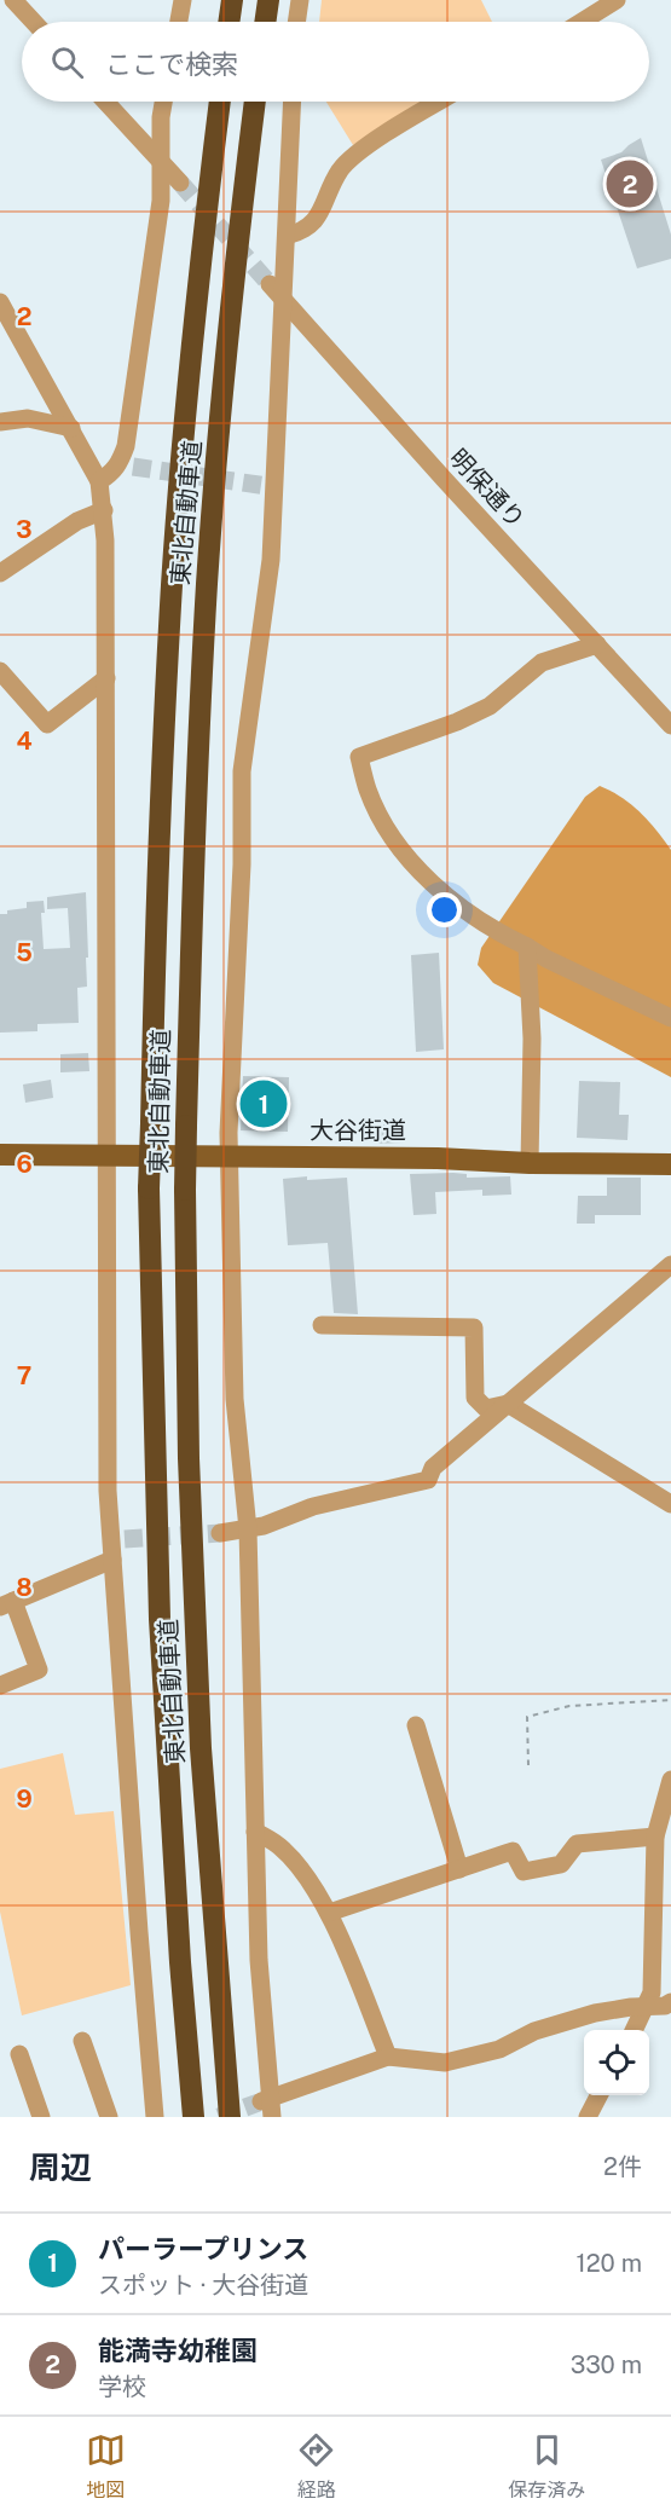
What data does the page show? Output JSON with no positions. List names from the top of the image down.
{
  "streets": {
    "highway": ["東北自動車道"],
    "main road": ["大谷街道"],
    "street": ["明保通り"]
  },
  "page": {
    "search": "ここで検索",
    "pins": ["2", "1"],
    "heading": ["周辺", "2件"],
    "list": [
      {
        "mark": "1",
        "name": "パーラープリンス",
        "note": "スポット · 大谷街道",
        "value": "120 m"
      },
      {
        "mark": "2",
        "name": "能満寺幼稚園",
        "note": "学校",
        "value": "330 m"
      }
    ],
    "nav": ["地図", "経路", "保存済み"]
  },
  "grid": {
    "rows": [
      "2",
      "3",
      "4",
      "5",
      "6",
      "7",
      "8",
      "9"
    ]
  }
}
